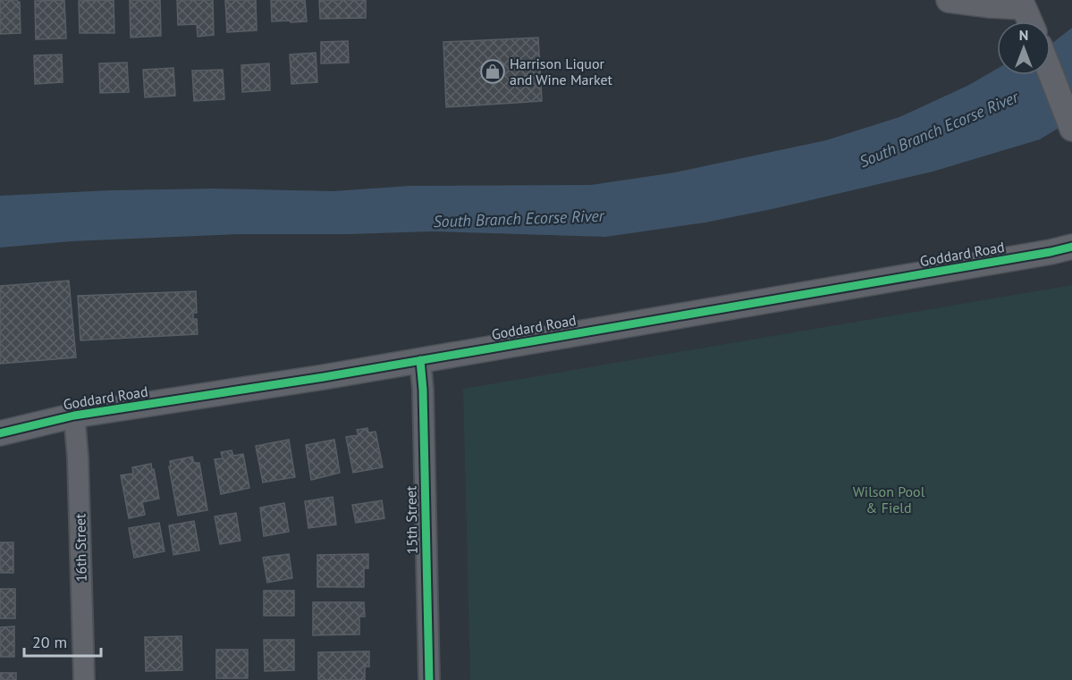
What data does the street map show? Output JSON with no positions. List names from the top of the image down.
{
  "streets": {
    "street": ["Goddard Road", "15th Street", "16th Street"]
  },
  "crossings": [
    ["Goddard Road", "15th Street"],
    ["Goddard Road", "16th Street"]
  ],
  "water": ["South Branch Ecorse River"],
  "parks": ["Wilson Pool & Field"],
  "places": {
    "shop": ["Harrison Liquor and Wine Market"]
  },
  "scale_bar": "20 m",
  "north": "top"
}
